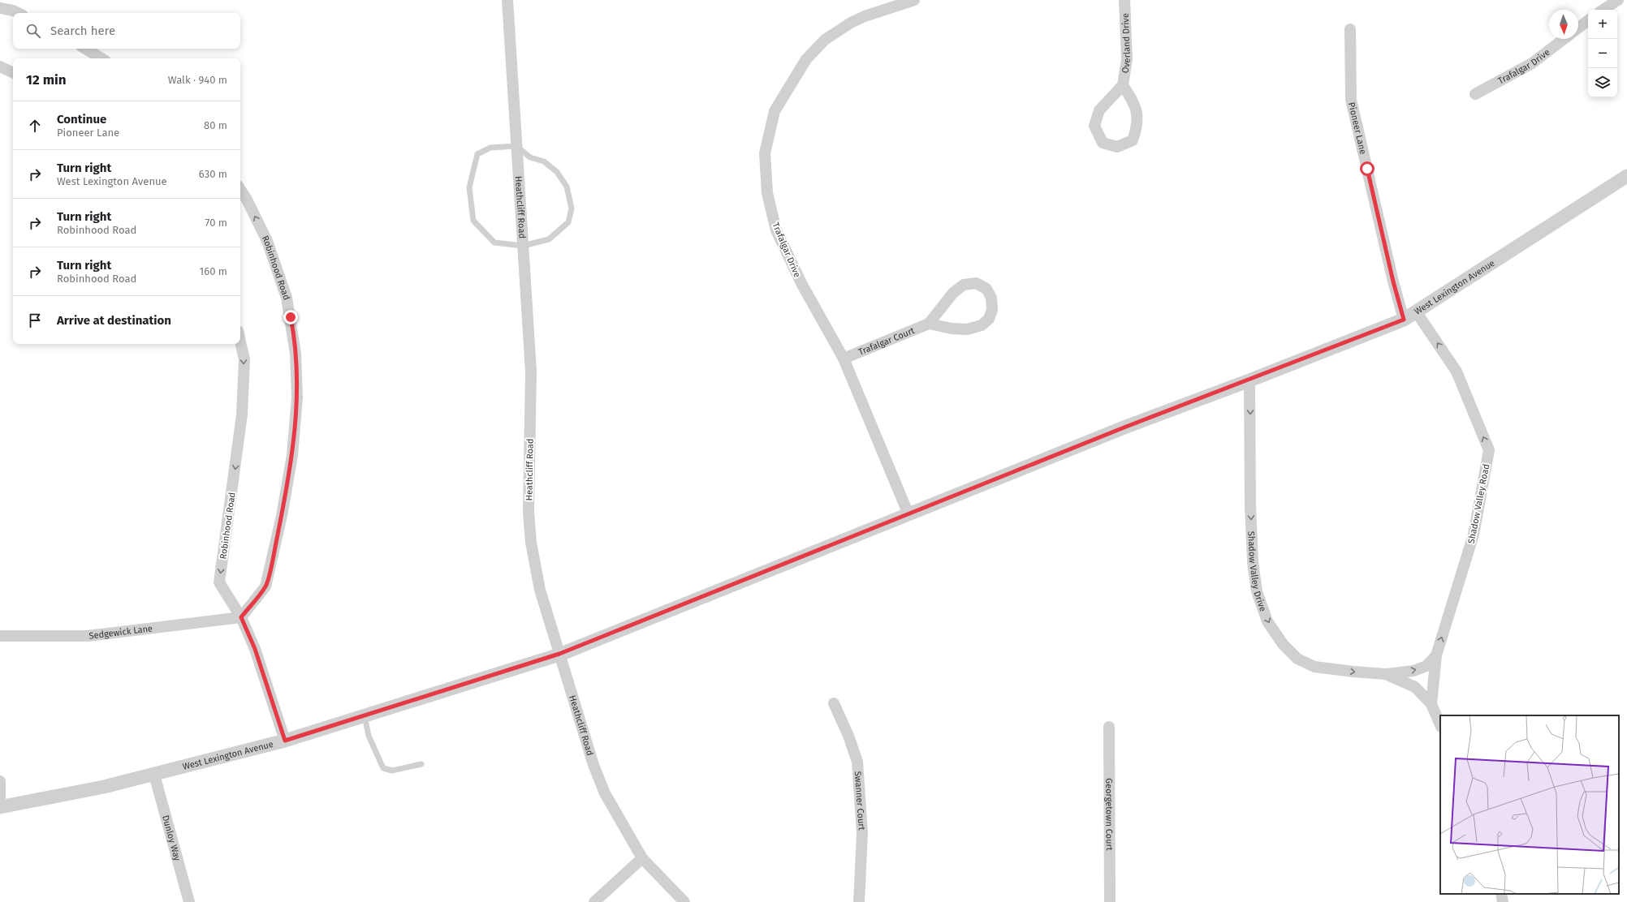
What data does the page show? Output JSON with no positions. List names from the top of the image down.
{
  "streets": {
    "street": [
      "Overland Drive",
      "Trafalgar Drive",
      "Pioneer Lane",
      "Heathcliff Road",
      "Robinhood Road",
      "West Lexington Avenue",
      "Trafalgar Court",
      "Shadow Valley Road",
      "Shadow Valley Drive",
      "Sedgewick Lane",
      "Swanner Court",
      "Georgetown Court",
      "Dunloy Way"
    ]
  },
  "crossings": [
    ["Trafalgar Drive", "West Lexington Avenue"],
    ["Trafalgar Drive", "Trafalgar Court"],
    ["Pioneer Lane", "West Lexington Avenue"],
    ["Heathcliff Road", "West Lexington Avenue"],
    ["Robinhood Road", "West Lexington Avenue"],
    ["Robinhood Road", "Sedgewick Lane"],
    ["West Lexington Avenue", "Shadow Valley Road"],
    ["West Lexington Avenue", "Shadow Valley Drive"],
    ["West Lexington Avenue", "Dunloy Way"],
    ["Shadow Valley Road", "Shadow Valley Drive"]
  ],
  "one_way": ["Shadow Valley Road"],
  "north": "bottom",
  "page": {
    "map_buttons": ["+", "−"],
    "search": "Search here",
    "heading": ["12 min", "Walk · 940 m"],
    "list": [
      ["Continue", "Pioneer Lane", "80 m"],
      ["Turn right", "West Lexington Avenue", "630 m"],
      ["Turn right", "Robinhood Road", "70 m"],
      ["Turn right", "Robinhood Road", "160 m"],
      "Arrive at destination"
    ]
  }
}
